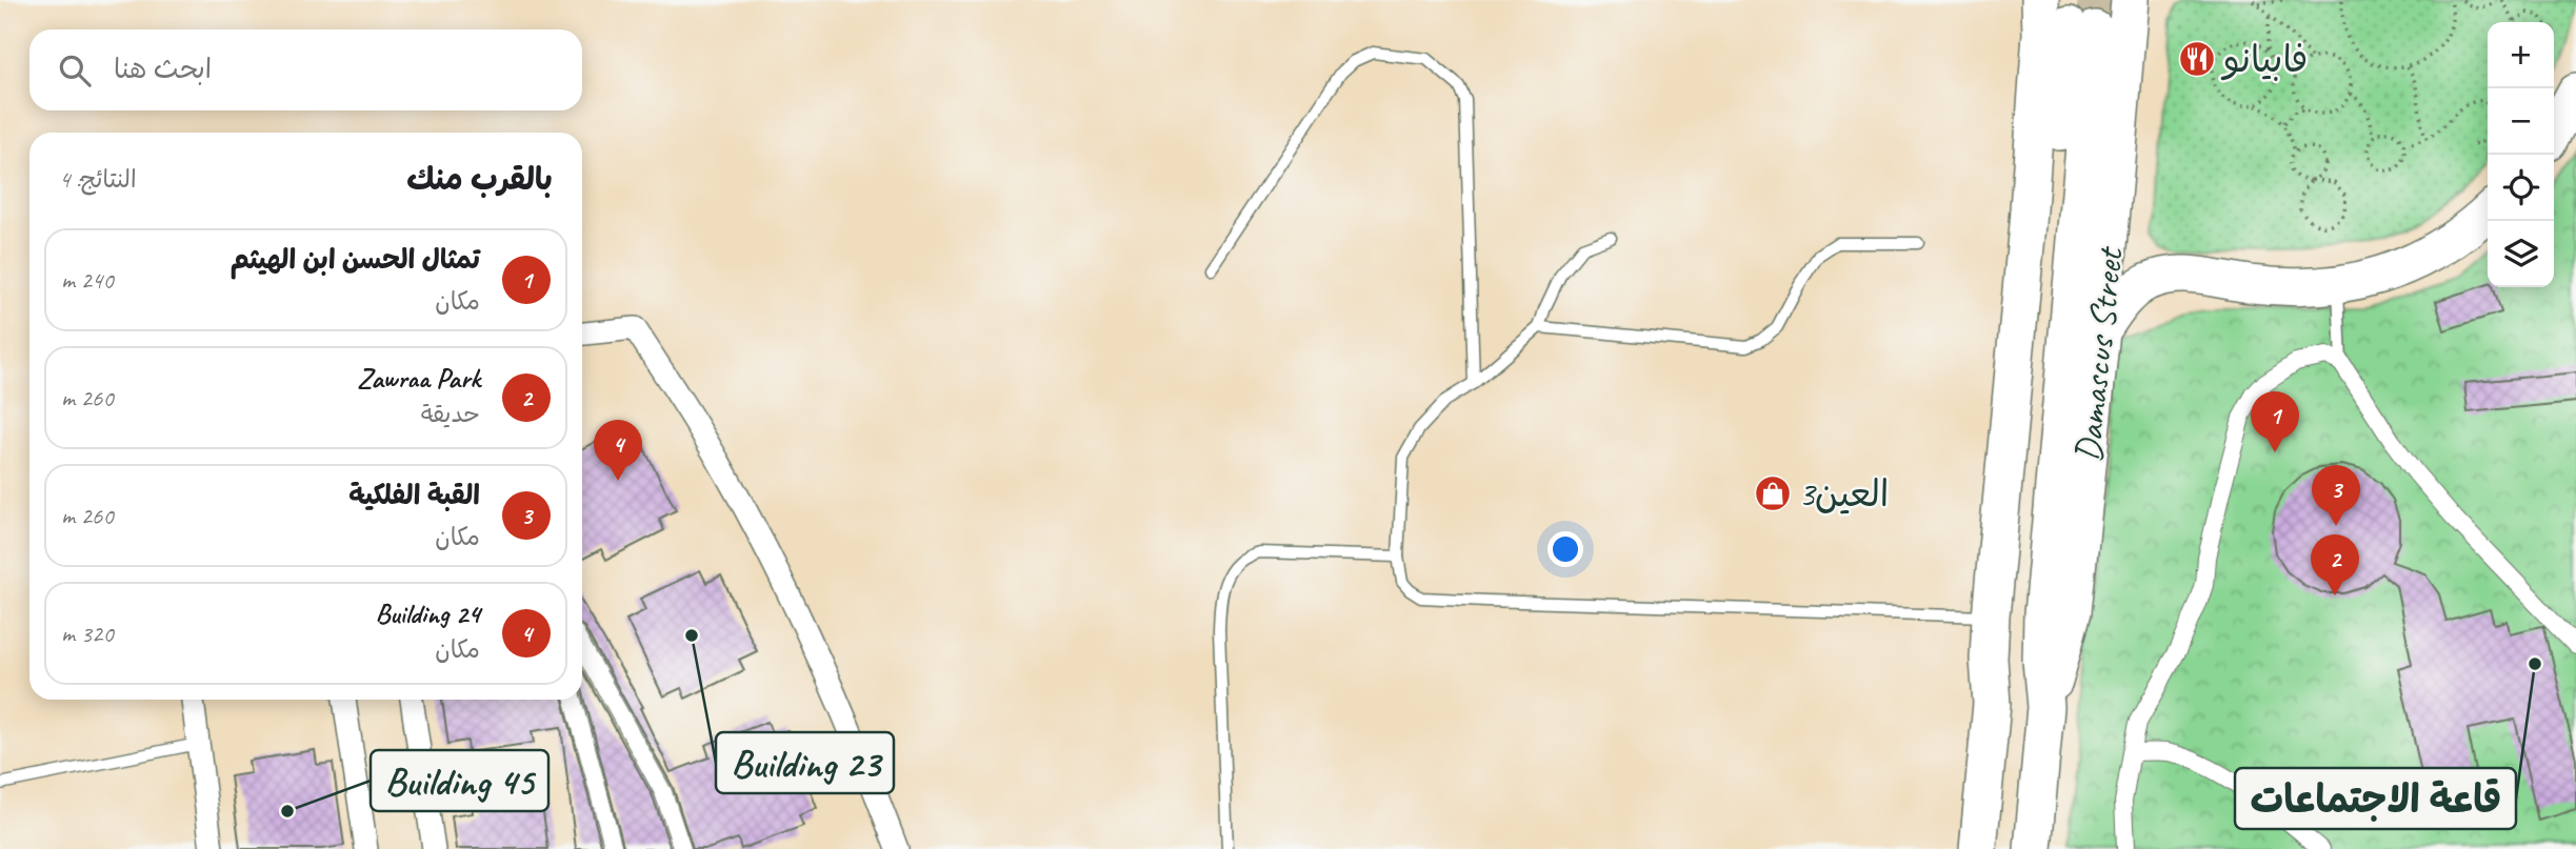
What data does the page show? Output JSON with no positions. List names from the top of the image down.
{
  "streets": {
    "main road": ["Damascus Street"]
  },
  "places": {
    "restaurant": ["فابيانو"],
    "shop": ["العين3"],
    "other": ["Building 23", "قاعة الاجتماعات", "Building 45"]
  },
  "page": {
    "map_buttons": ["+", "−"],
    "search": "ابحث هنا",
    "heading": ["بالقرب منك", "النتائج: 4"],
    "list": [
      {
        "mark": "1",
        "name": "تمثال الحسن ابن الهيثم",
        "note": "مكان",
        "value": "240 m"
      },
      {
        "mark": "2",
        "name": "Zawraa Park",
        "note": "حديقة",
        "value": "260 m"
      },
      {
        "mark": "3",
        "name": "القبة الفلكية",
        "note": "مكان",
        "value": "260 m"
      },
      {
        "mark": "4",
        "name": "Building 24",
        "note": "مكان",
        "value": "320 m"
      }
    ],
    "pins": [
      "1",
      "4",
      "3",
      "2"
    ]
  }
}
